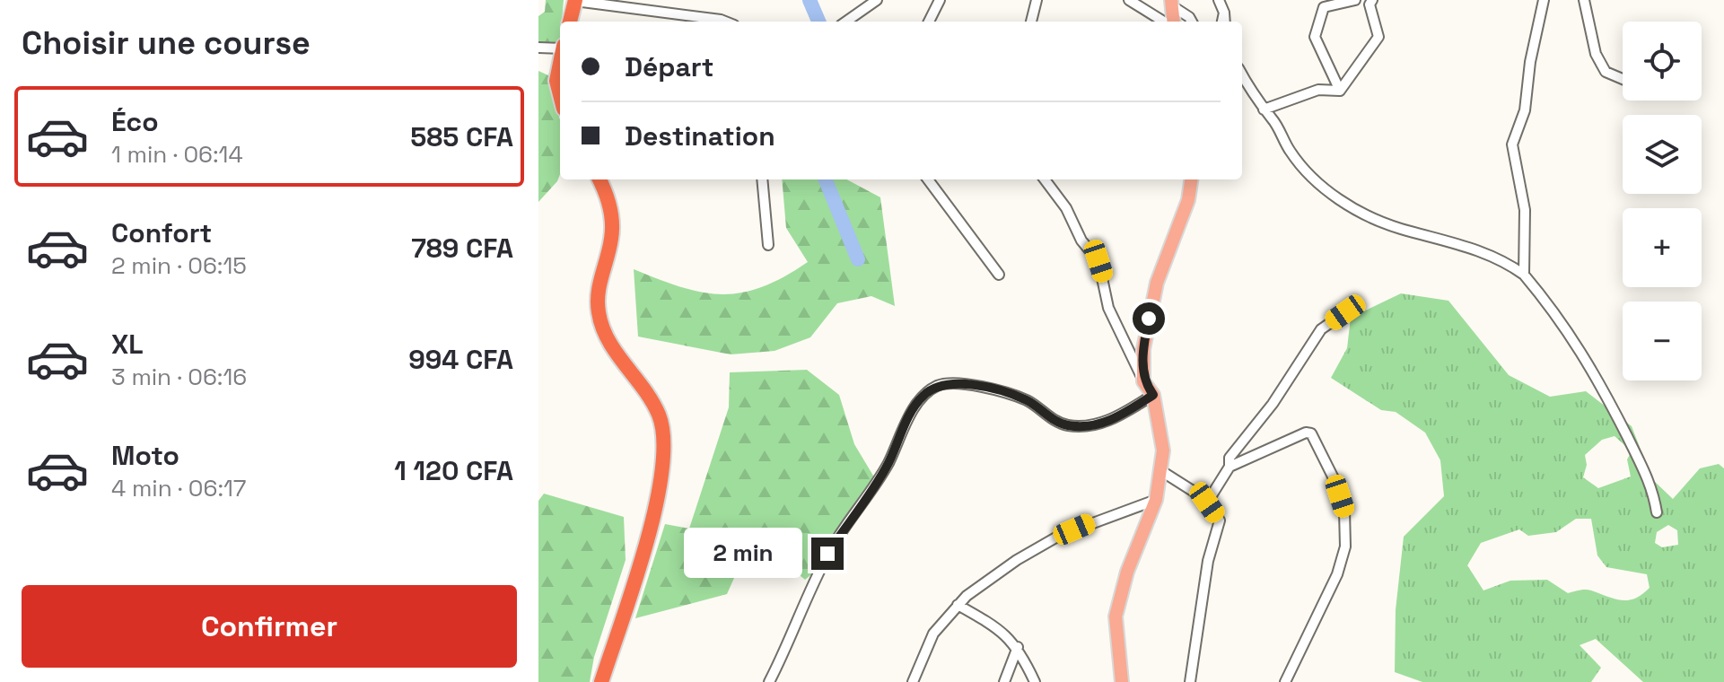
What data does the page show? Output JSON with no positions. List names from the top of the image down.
{
  "page": {
    "heading": "Choisir une course",
    "map_buttons": ["+", "−"],
    "banner": ["Départ", "Destination"],
    "list": [
      {
        "name": "Éco",
        "note": "1 min · 06:14",
        "value": "585 CFA"
      },
      {
        "name": "Confort",
        "note": "2 min · 06:15",
        "value": "789 CFA"
      },
      {
        "name": "XL",
        "note": "3 min · 06:16",
        "value": "994 CFA"
      },
      {
        "name": "Moto",
        "note": "4 min · 06:17",
        "value": "1 120 CFA"
      }
    ],
    "bubble": "2 min",
    "buttons": "Confirmer"
  }
}
